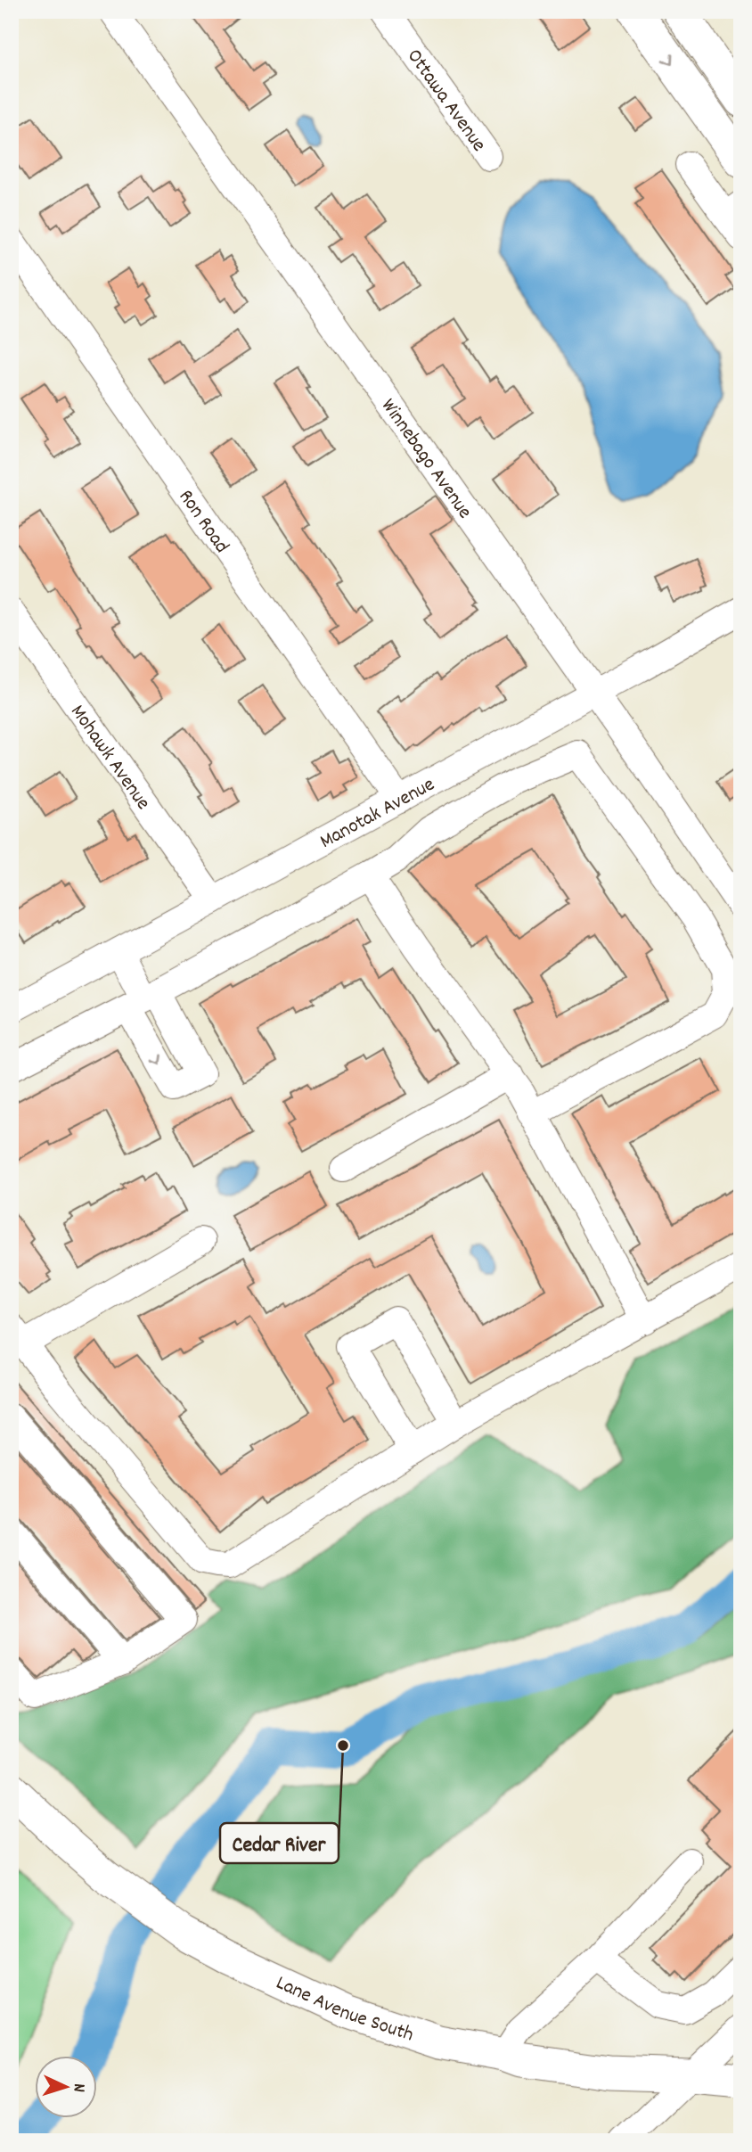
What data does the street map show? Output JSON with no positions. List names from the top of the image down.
{
  "streets": {
    "main road": ["Lane Avenue South"],
    "street": [
      "Ottawa Avenue",
      "Winnebago Avenue",
      "Ron Road",
      "Mohawk Avenue",
      "Manotak Avenue"
    ]
  },
  "crossings": [
    ["Winnebago Avenue", "Manotak Avenue"],
    ["Ron Road", "Manotak Avenue"],
    ["Mohawk Avenue", "Manotak Avenue"]
  ],
  "places": ["Cedar River"],
  "north": "right"
}
